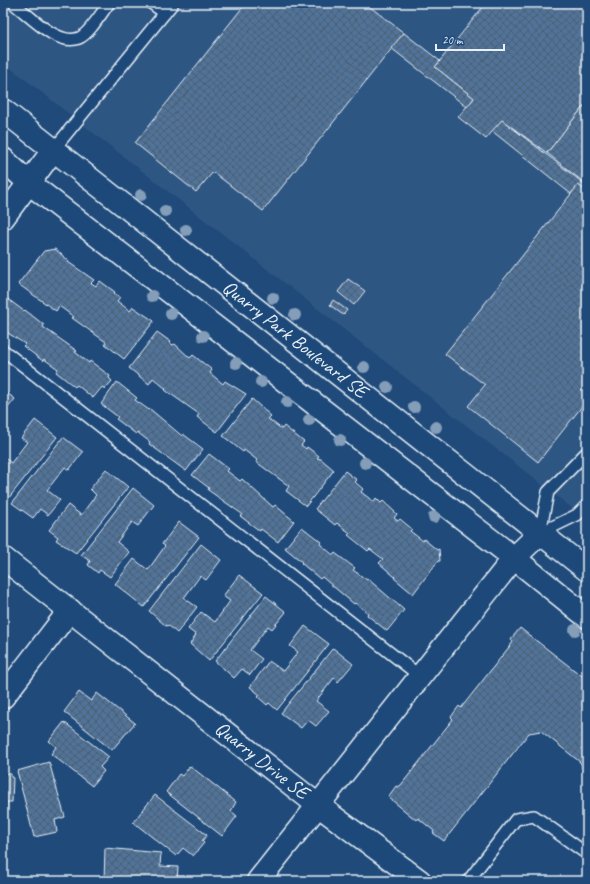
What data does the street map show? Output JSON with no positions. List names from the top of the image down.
{
  "streets": {
    "street": ["Quarry Park Boulevard SE", "Quarry Drive SE"]
  },
  "crossings": [
    ["Quarry Park Boulevard SE", "Quarry Drive SE"]
  ],
  "scale_bar": "20 m"
}
